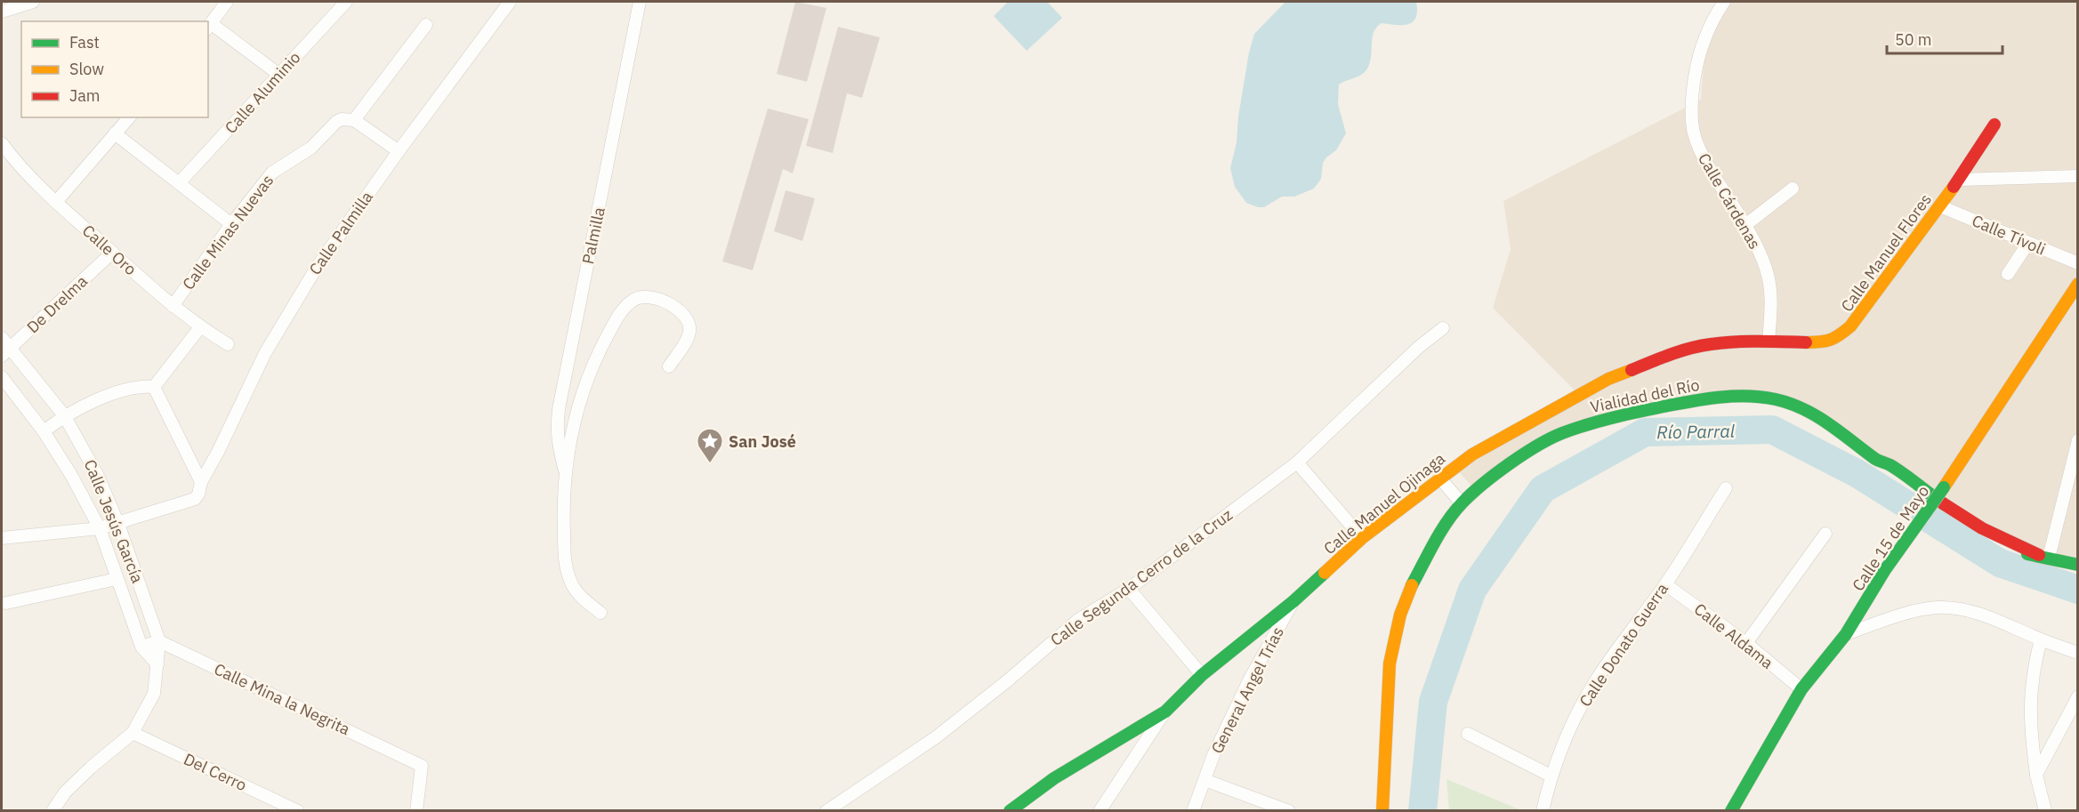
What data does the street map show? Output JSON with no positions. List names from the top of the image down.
{
  "streets": {
    "street": [
      "Calle Aluminio",
      "Calle Cárdenas",
      "Calle Minas Nuevas",
      "Calle Palmilla",
      "Calle Tívoli",
      "Palmilla",
      "Calle Oro",
      "Calle Manuel Flores",
      "De Drelma",
      "Vialidad del Río",
      "Calle Manuel Ojinaga",
      "Calle Jesús García",
      "Calle 15 de Mayo",
      "Calle Segunda Cerro de la Cruz",
      "Calle Aldama",
      "Calle Donato Guerra",
      "General Angel Trías",
      "Calle Mina la Negrita",
      "Del Cerro"
    ]
  },
  "crossings": [
    ["Calle Cárdenas", "Calle Manuel Flores"],
    ["Calle Cárdenas", "Calle Manuel Ojinaga"],
    ["Calle Minas Nuevas", "Calle Oro"],
    ["Calle Palmilla", "Calle Jesús García"],
    ["Calle Tívoli", "Calle Manuel Flores"],
    ["Calle Oro", "De Drelma"],
    ["Calle Manuel Flores", "Calle Manuel Ojinaga"],
    ["De Drelma", "Calle Jesús García"],
    ["Calle Manuel Ojinaga", "General Angel Trías"],
    ["Calle Jesús García", "Calle Mina la Negrita"],
    ["Calle Jesús García", "Del Cerro"],
    ["Calle 15 de Mayo", "Calle Aldama"],
    ["Calle Aldama", "Calle Donato Guerra"]
  ],
  "water": ["Río Parral"],
  "places": {
    "place": ["San José"]
  },
  "legend": ["Fast", "Slow", "Jam"],
  "scale_bar": "50 m"
}
